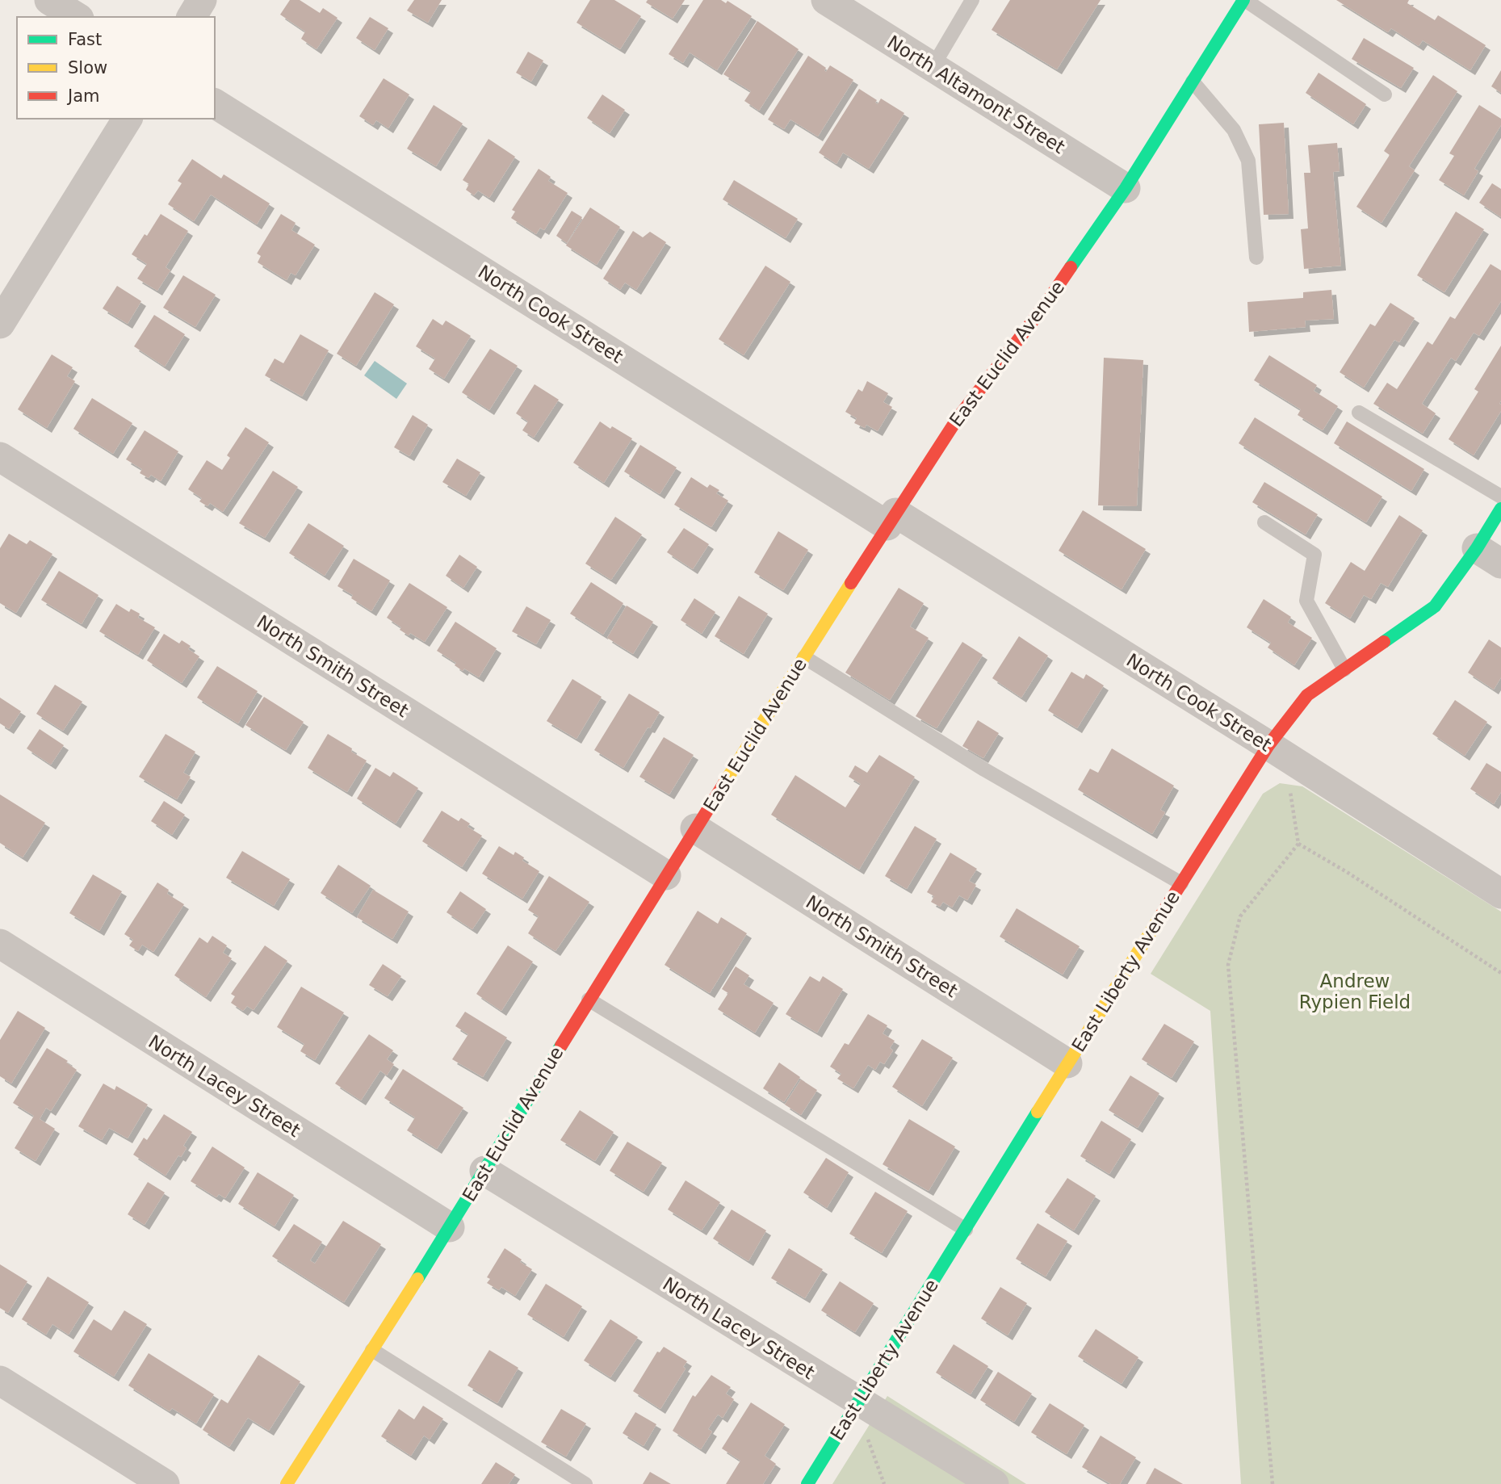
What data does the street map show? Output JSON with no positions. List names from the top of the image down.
{
  "streets": {
    "main road": ["East Euclid Avenue", "East Liberty Avenue"],
    "street": [
      "North Altamont Street",
      "North Cook Street",
      "North Smith Street",
      "North Lacey Street"
    ]
  },
  "crossings": [
    ["North Altamont Street", "East Euclid Avenue"],
    ["North Cook Street", "East Euclid Avenue"],
    ["North Cook Street", "East Liberty Avenue"],
    ["East Euclid Avenue", "North Smith Street"],
    ["East Euclid Avenue", "North Lacey Street"],
    ["North Smith Street", "East Liberty Avenue"],
    ["East Liberty Avenue", "North Lacey Street"]
  ],
  "parks": ["Andrew Rypien Field"],
  "legend": ["Fast", "Slow", "Jam"]
}
